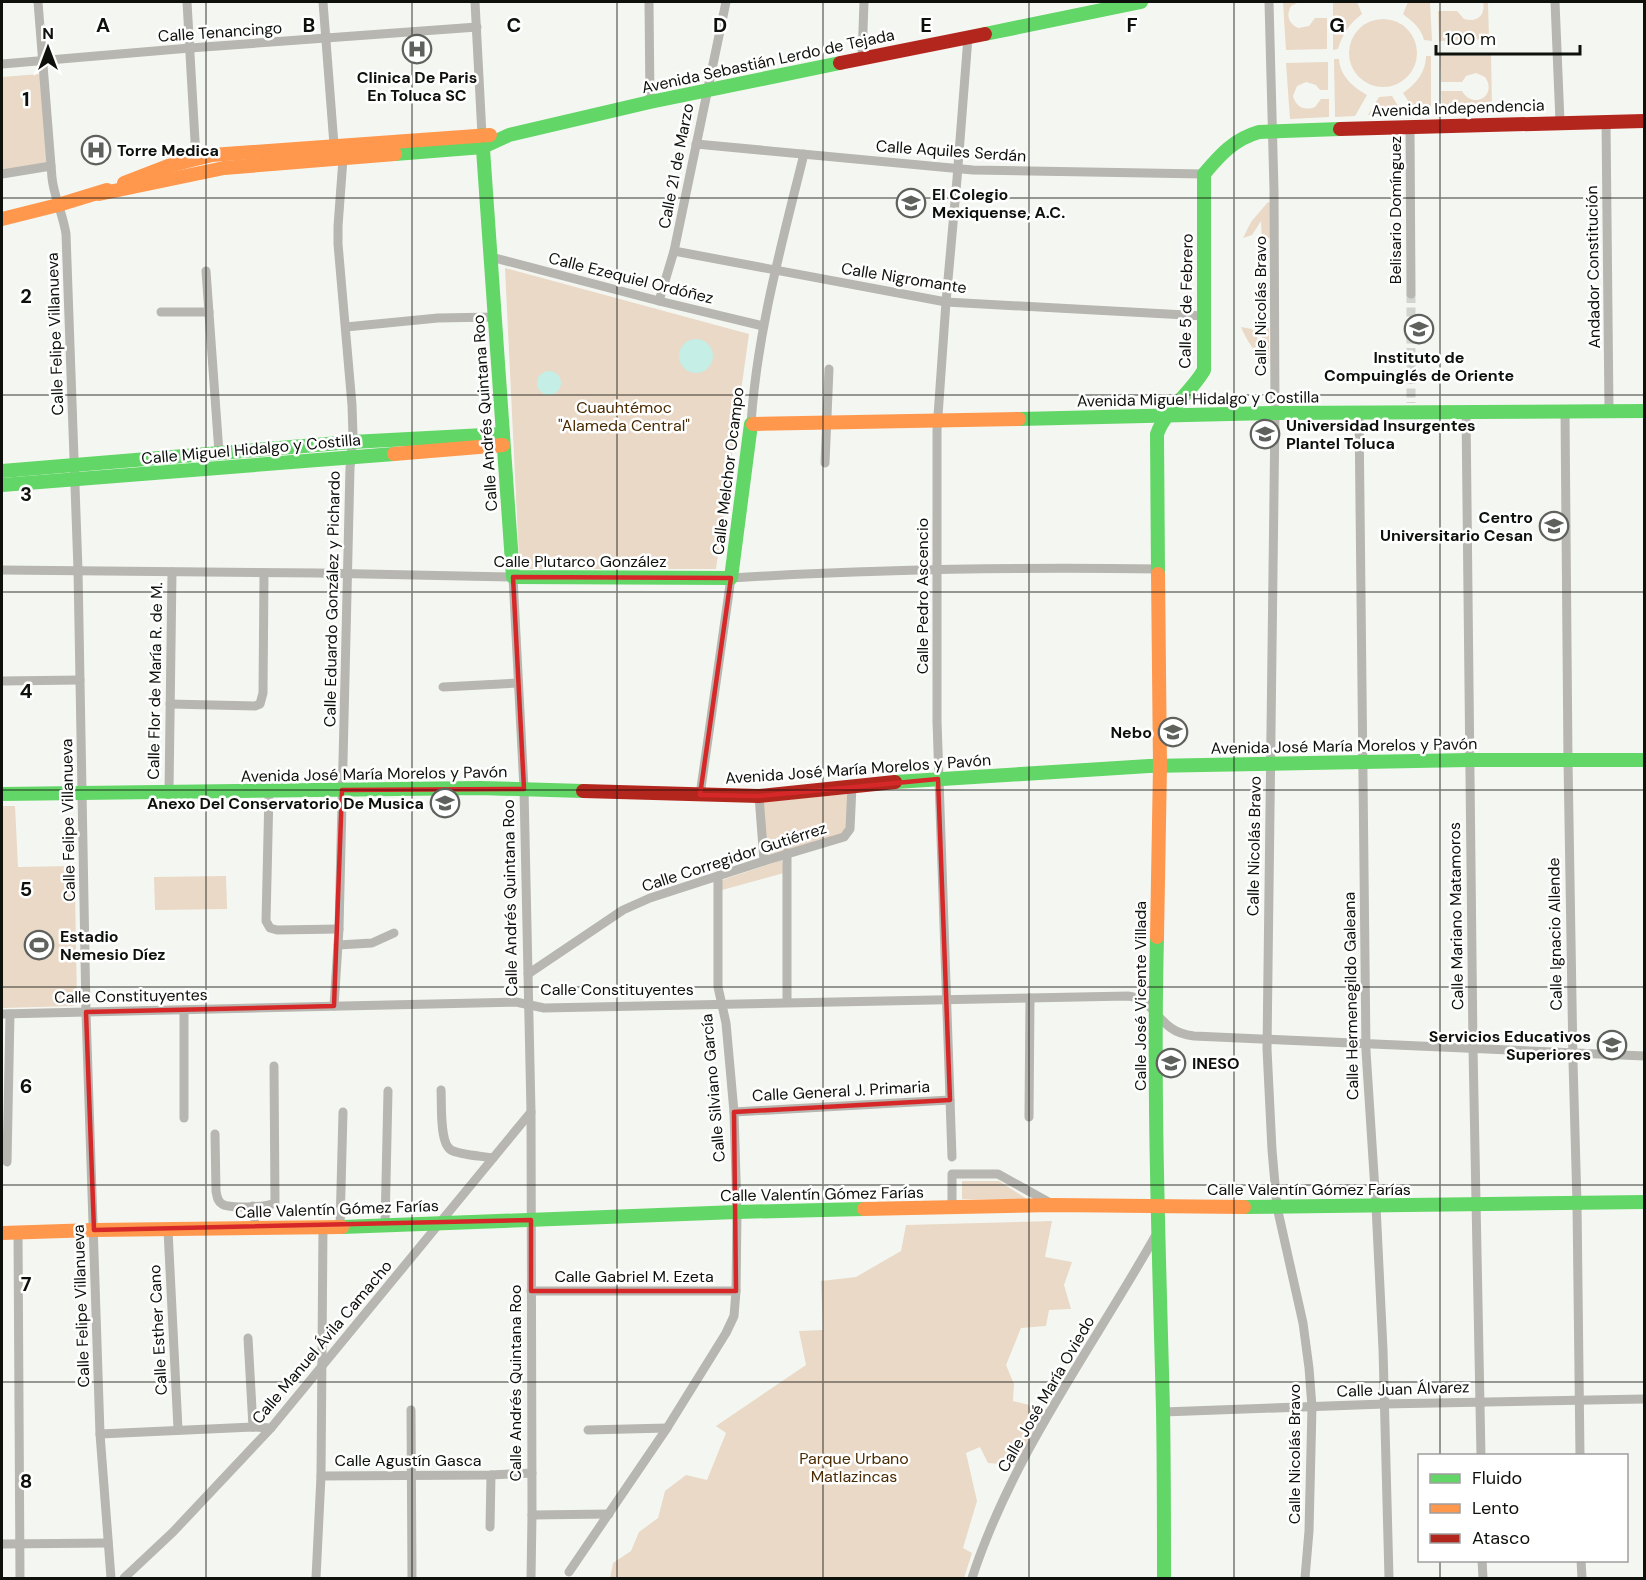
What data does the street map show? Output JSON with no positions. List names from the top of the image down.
{
  "streets": {
    "main road": [
      "Avenida Sebastián Lerdo de Tejada",
      "Avenida Independencia",
      "Calle 5 de Febrero",
      "Avenida Miguel Hidalgo y Costilla",
      "Calle Andrés Quintana Roo",
      "Calle Miguel Hidalgo y Costilla",
      "Calle Melchor Ocampo",
      "Calle Plutarco González",
      "Avenida José María Morelos y Pavón",
      "Calle José Vicente Villada",
      "Calle Valentín Gómez Farías"
    ],
    "street": [
      "Calle Tenancingo",
      "Calle Aquiles Serdán",
      "Calle 21 de Marzo",
      "Belisario Domínguez",
      "Andador Constitución",
      "Calle Ezequiel Ordóñez",
      "Calle Nigromante",
      "Calle Nicolás Bravo",
      "Calle Felipe Villanueva",
      "Calle Pedro Ascencio",
      "Calle Eduardo González y Pichardo",
      "Calle Flor de María R. de M.",
      "Calle Corregidor Gutiérrez",
      "Calle Mariano Matamoros",
      "Calle Ignacio Allende",
      "Calle Constituyentes",
      "Calle Hermenegildo Galeana",
      "Calle Silviano García",
      "Calle General J. Primaria",
      "Calle Gabriel M. Ezeta",
      "Calle Esther Cano",
      "Calle Manuel Ávila Camacho",
      "Calle Juan Álvarez",
      "Calle José María Oviedo",
      "Calle Agustín Gasca"
    ]
  },
  "crossings": [
    ["Calle Tenancingo", "Calle Felipe Villanueva"],
    ["Calle Tenancingo", "Calle Andrés Quintana Roo"],
    ["Avenida Sebastián Lerdo de Tejada", "Calle 21 de Marzo"],
    ["Avenida Sebastián Lerdo de Tejada", "Calle Felipe Villanueva"],
    ["Avenida Sebastián Lerdo de Tejada", "Calle Andrés Quintana Roo"],
    ["Avenida Sebastián Lerdo de Tejada", "Calle Pedro Ascencio"],
    ["Avenida Sebastián Lerdo de Tejada", "Calle Eduardo González y Pichardo"],
    ["Avenida Independencia", "Calle Aquiles Serdán"],
    ["Avenida Independencia", "Belisario Domínguez"],
    ["Avenida Independencia", "Andador Constitución"],
    ["Avenida Independencia", "Calle 5 de Febrero"],
    ["Avenida Independencia", "Calle Nicolás Bravo"],
    ["Calle Aquiles Serdán", "Calle 21 de Marzo"],
    ["Calle Aquiles Serdán", "Calle 5 de Febrero"],
    ["Calle Aquiles Serdán", "Calle Melchor Ocampo"],
    ["Calle Aquiles Serdán", "Calle Pedro Ascencio"],
    ["Calle 21 de Marzo", "Calle Ezequiel Ordóñez"],
    ["Calle 21 de Marzo", "Calle Nigromante"],
    ["Andador Constitución", "Avenida Miguel Hidalgo y Costilla"],
    ["Calle Ezequiel Ordóñez", "Calle Andrés Quintana Roo"],
    ["Calle Ezequiel Ordóñez", "Calle Melchor Ocampo"],
    ["Calle Nigromante", "Calle 5 de Febrero"],
    ["Calle Nigromante", "Calle Melchor Ocampo"],
    ["Calle Nigromante", "Calle Pedro Ascencio"],
    ["Calle 5 de Febrero", "Avenida Miguel Hidalgo y Costilla"],
    ["Calle 5 de Febrero", "Calle José Vicente Villada"],
    ["Calle Nicolás Bravo", "Avenida Miguel Hidalgo y Costilla"],
    ["Calle Nicolás Bravo", "Avenida José María Morelos y Pavón"],
    ["Calle Nicolás Bravo", "Calle Constituyentes"],
    ["Calle Nicolás Bravo", "Calle Valentín Gómez Farías"],
    ["Calle Nicolás Bravo", "Calle Juan Álvarez"],
    ["Calle Felipe Villanueva", "Calle Miguel Hidalgo y Costilla"],
    ["Calle Felipe Villanueva", "Calle Plutarco González"],
    ["Calle Felipe Villanueva", "Avenida José María Morelos y Pavón"],
    ["Calle Felipe Villanueva", "Calle Constituyentes"],
    ["Calle Felipe Villanueva", "Calle Valentín Gómez Farías"],
    ["Avenida Miguel Hidalgo y Costilla", "Calle Melchor Ocampo"],
    ["Avenida Miguel Hidalgo y Costilla", "Calle Pedro Ascencio"],
    ["Avenida Miguel Hidalgo y Costilla", "Calle Mariano Matamoros"],
    ["Avenida Miguel Hidalgo y Costilla", "Calle Ignacio Allende"],
    ["Avenida Miguel Hidalgo y Costilla", "Calle José Vicente Villada"],
    ["Avenida Miguel Hidalgo y Costilla", "Calle Hermenegildo Galeana"],
    ["Calle Andrés Quintana Roo", "Calle Miguel Hidalgo y Costilla"],
    ["Calle Andrés Quintana Roo", "Calle Plutarco González"],
    ["Calle Andrés Quintana Roo", "Avenida José María Morelos y Pavón"],
    ["Calle Andrés Quintana Roo", "Calle Corregidor Gutiérrez"],
    ["Calle Andrés Quintana Roo", "Calle Constituyentes"],
    ["Calle Andrés Quintana Roo", "Calle Valentín Gómez Farías"],
    ["Calle Andrés Quintana Roo", "Calle Gabriel M. Ezeta"],
    ["Calle Andrés Quintana Roo", "Calle Manuel Ávila Camacho"],
    ["Calle Andrés Quintana Roo", "Calle Agustín Gasca"],
    ["Calle Miguel Hidalgo y Costilla", "Calle Eduardo González y Pichardo"],
    ["Calle Melchor Ocampo", "Calle Plutarco González"],
    ["Calle Melchor Ocampo", "Avenida José María Morelos y Pavón"],
    ["Calle Plutarco González", "Calle Pedro Ascencio"],
    ["Calle Plutarco González", "Calle Eduardo González y Pichardo"],
    ["Calle Plutarco González", "Calle Flor de María R. de M."],
    ["Calle Plutarco González", "Calle José Vicente Villada"],
    ["Calle Pedro Ascencio", "Avenida José María Morelos y Pavón"],
    ["Calle Pedro Ascencio", "Calle Constituyentes"],
    ["Calle Pedro Ascencio", "Calle General J. Primaria"],
    ["Calle Eduardo González y Pichardo", "Avenida José María Morelos y Pavón"],
    ["Calle Eduardo González y Pichardo", "Calle Constituyentes"],
    ["Calle Flor de María R. de M.", "Avenida José María Morelos y Pavón"],
    ["Avenida José María Morelos y Pavón", "Calle Corregidor Gutiérrez"],
    ["Avenida José María Morelos y Pavón", "Calle Mariano Matamoros"],
    ["Avenida José María Morelos y Pavón", "Calle Ignacio Allende"],
    ["Avenida José María Morelos y Pavón", "Calle José Vicente Villada"],
    ["Avenida José María Morelos y Pavón", "Calle Hermenegildo Galeana"],
    ["Calle Corregidor Gutiérrez", "Calle Silviano García"],
    ["Calle Mariano Matamoros", "Calle Constituyentes"],
    ["Calle Mariano Matamoros", "Calle Valentín Gómez Farías"],
    ["Calle Mariano Matamoros", "Calle Juan Álvarez"],
    ["Calle Ignacio Allende", "Calle Constituyentes"],
    ["Calle Ignacio Allende", "Calle Valentín Gómez Farías"],
    ["Calle Ignacio Allende", "Calle Juan Álvarez"],
    ["Calle Constituyentes", "Calle José Vicente Villada"],
    ["Calle Constituyentes", "Calle Hermenegildo Galeana"],
    ["Calle Constituyentes", "Calle Silviano García"],
    ["Calle José Vicente Villada", "Calle Valentín Gómez Farías"],
    ["Calle José Vicente Villada", "Calle Juan Álvarez"],
    ["Calle José Vicente Villada", "Calle José María Oviedo"],
    ["Calle Hermenegildo Galeana", "Calle Valentín Gómez Farías"],
    ["Calle Hermenegildo Galeana", "Calle Juan Álvarez"],
    ["Calle Silviano García", "Calle General J. Primaria"],
    ["Calle Silviano García", "Calle Valentín Gómez Farías"],
    ["Calle Silviano García", "Calle Gabriel M. Ezeta"],
    ["Calle Valentín Gómez Farías", "Calle Esther Cano"],
    ["Calle Valentín Gómez Farías", "Calle Manuel Ávila Camacho"]
  ],
  "parks": ["Cuauhtémoc \"Alameda Central\"", "Parque Urbano Matlazincas"],
  "places": {
    "hospital": ["Clinica De Paris En Toluca SC", "Torre Medica"],
    "school or university": [
      "El Colegio Mexiquense, A.C.",
      "Instituto de Compuinglés de Oriente",
      "Universidad Insurgentes Plantel Toluca",
      "Centro Universitario Cesan",
      "Nebo",
      "Anexo Del Conservatorio De Musica",
      "Servicios Educativos Superiores",
      "INESO"
    ],
    "sports": ["Estadio Nemesio Díez"]
  },
  "legend": ["Fluido", "Lento", "Atasco"],
  "scale_bar": "100 m",
  "north": "top",
  "grid": {
    "columns": [
      "A",
      "B",
      "C",
      "D",
      "E",
      "F",
      "G"
    ],
    "rows": [
      "1",
      "2",
      "3",
      "4",
      "5",
      "6",
      "7",
      "8"
    ]
  }
}
